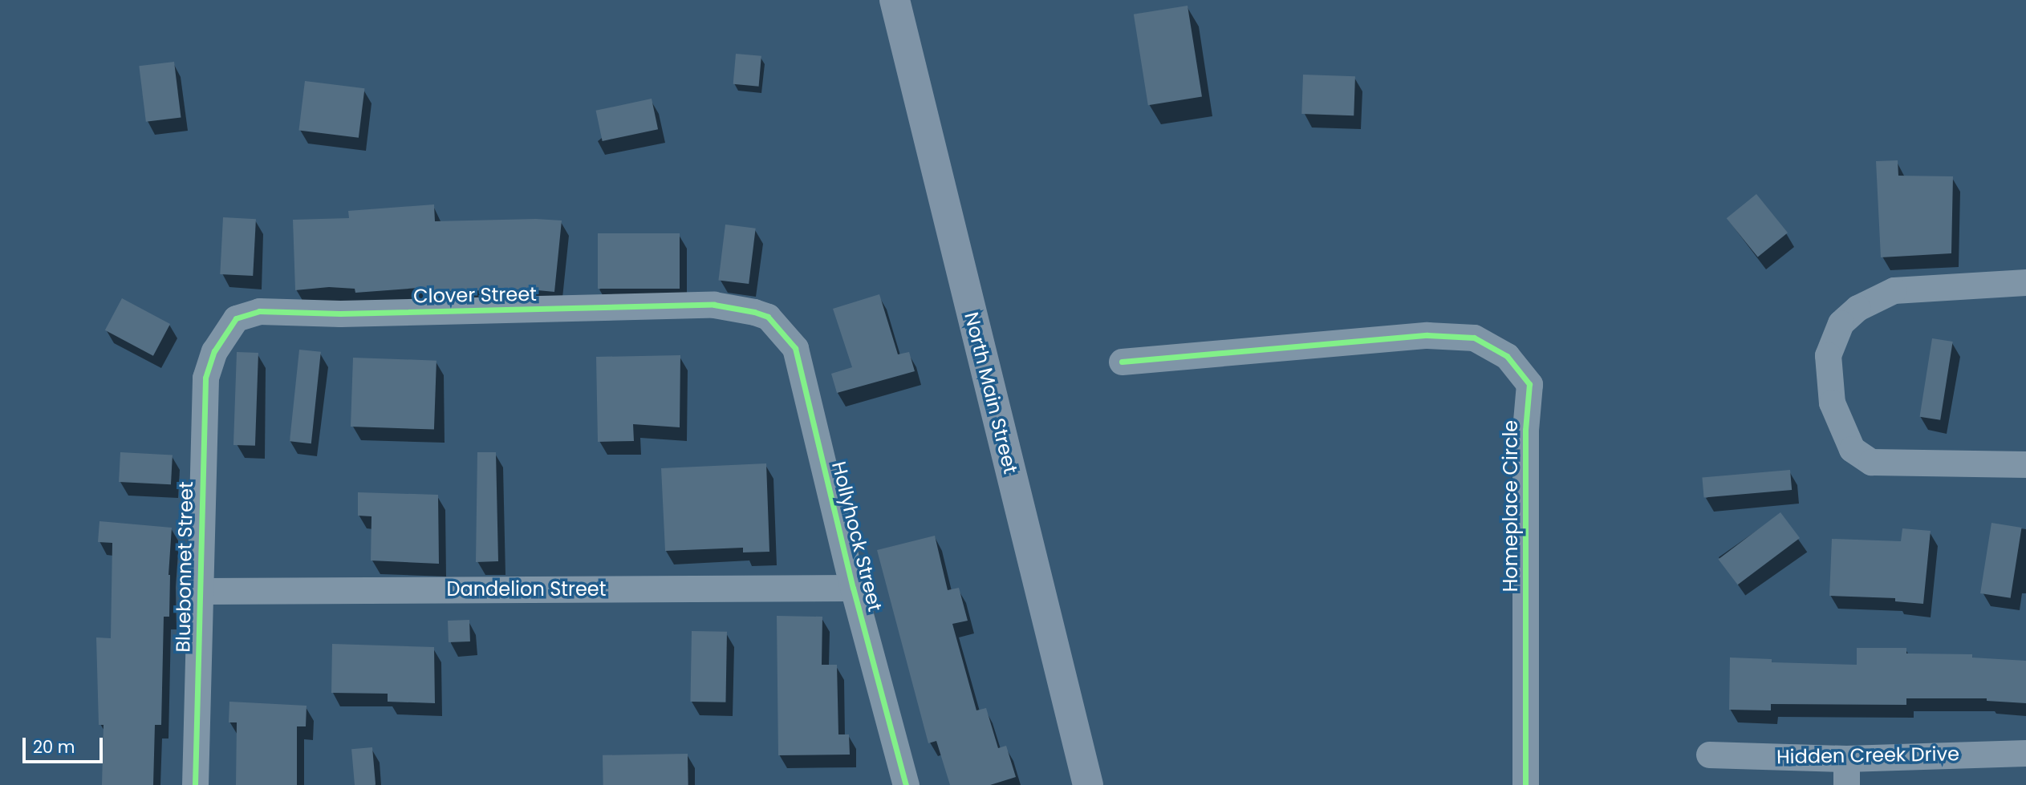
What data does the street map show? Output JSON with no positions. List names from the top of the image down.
{
  "streets": {
    "main road": ["North Main Street"],
    "street": [
      "Clover Street",
      "Homeplace Circle",
      "Hollyhock Street",
      "Bluebonnet Street",
      "Dandelion Street",
      "Hidden Creek Drive"
    ]
  },
  "crossings": [
    ["Clover Street", "Hollyhock Street"],
    ["Clover Street", "Bluebonnet Street"],
    ["Hollyhock Street", "Dandelion Street"],
    ["Bluebonnet Street", "Dandelion Street"]
  ],
  "scale_bar": "20 m"
}
